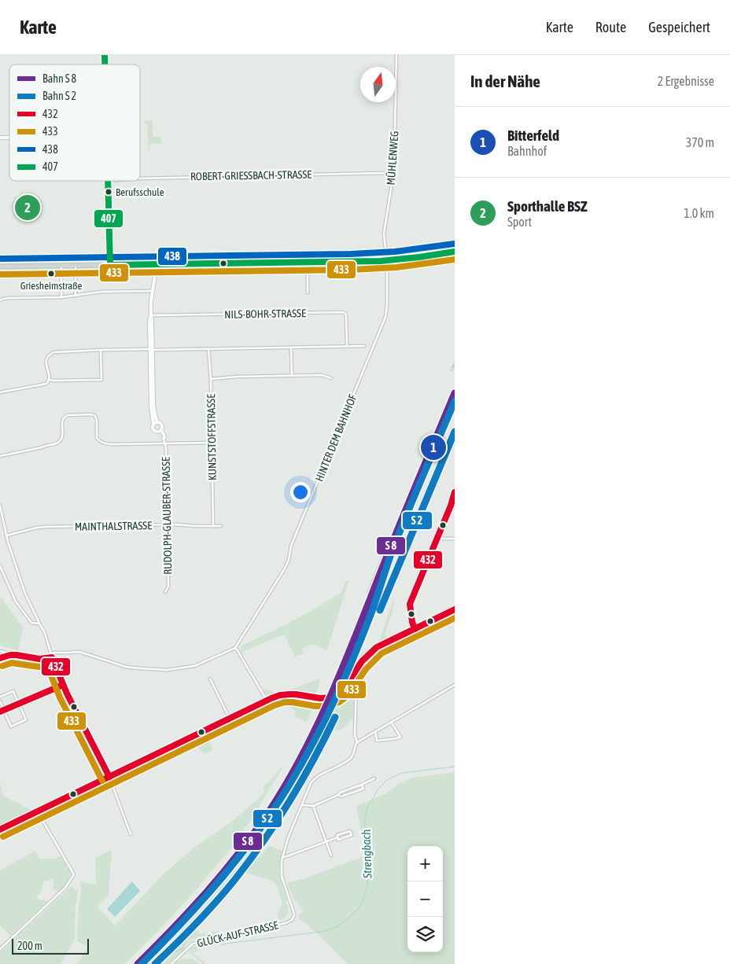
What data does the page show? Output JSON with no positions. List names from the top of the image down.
{
  "streets": {
    "street": [
      "MÜHLENWEG",
      "ROBERT-GRIESSBACH-STRASSE",
      "NILS-BOHR-STRASSE",
      "KUNSTSTOFFSTRASSE",
      "HINTER DEM BAHNHOF",
      "RUDOLPH-GLAUBER-STRASSE",
      "MAINTHALSTRASSE",
      "GLÜCK-AUF-STRASSE"
    ]
  },
  "crossings": [
    ["MÜHLENWEG", "ROBERT-GRIESSBACH-STRASSE"],
    ["MÜHLENWEG", "HINTER DEM BAHNHOF"],
    ["NILS-BOHR-STRASSE", "RUDOLPH-GLAUBER-STRASSE"],
    ["KUNSTSTOFFSTRASSE", "MAINTHALSTRASSE"],
    ["RUDOLPH-GLAUBER-STRASSE", "MAINTHALSTRASSE"]
  ],
  "water": ["Strengbach"],
  "places": ["Berufsschule", "Griesheimstraße"],
  "lines": [
    "transit line 407",
    "transit line 438",
    "transit line 433",
    "transit line 432"
  ],
  "legend": [
    "Bahn S 8",
    "Bahn S 2",
    "432",
    "433",
    "438",
    "407"
  ],
  "scale_bar": "200 m",
  "north": "top",
  "page": {
    "header": "Karte",
    "nav": ["Karte", "Route", "Gespeichert"],
    "heading": ["In der Nähe", "2 Ergebnisse"],
    "list": [
      {
        "mark": "1",
        "name": "Bitterfeld",
        "note": "Bahnhof",
        "value": "370 m"
      },
      {
        "mark": "2",
        "name": "Sporthalle BSZ",
        "note": "Sport",
        "value": "1.0 km"
      }
    ],
    "pins": ["2", "1"],
    "map_buttons": ["+", "−"],
    "scale": "200 m"
  }
}
